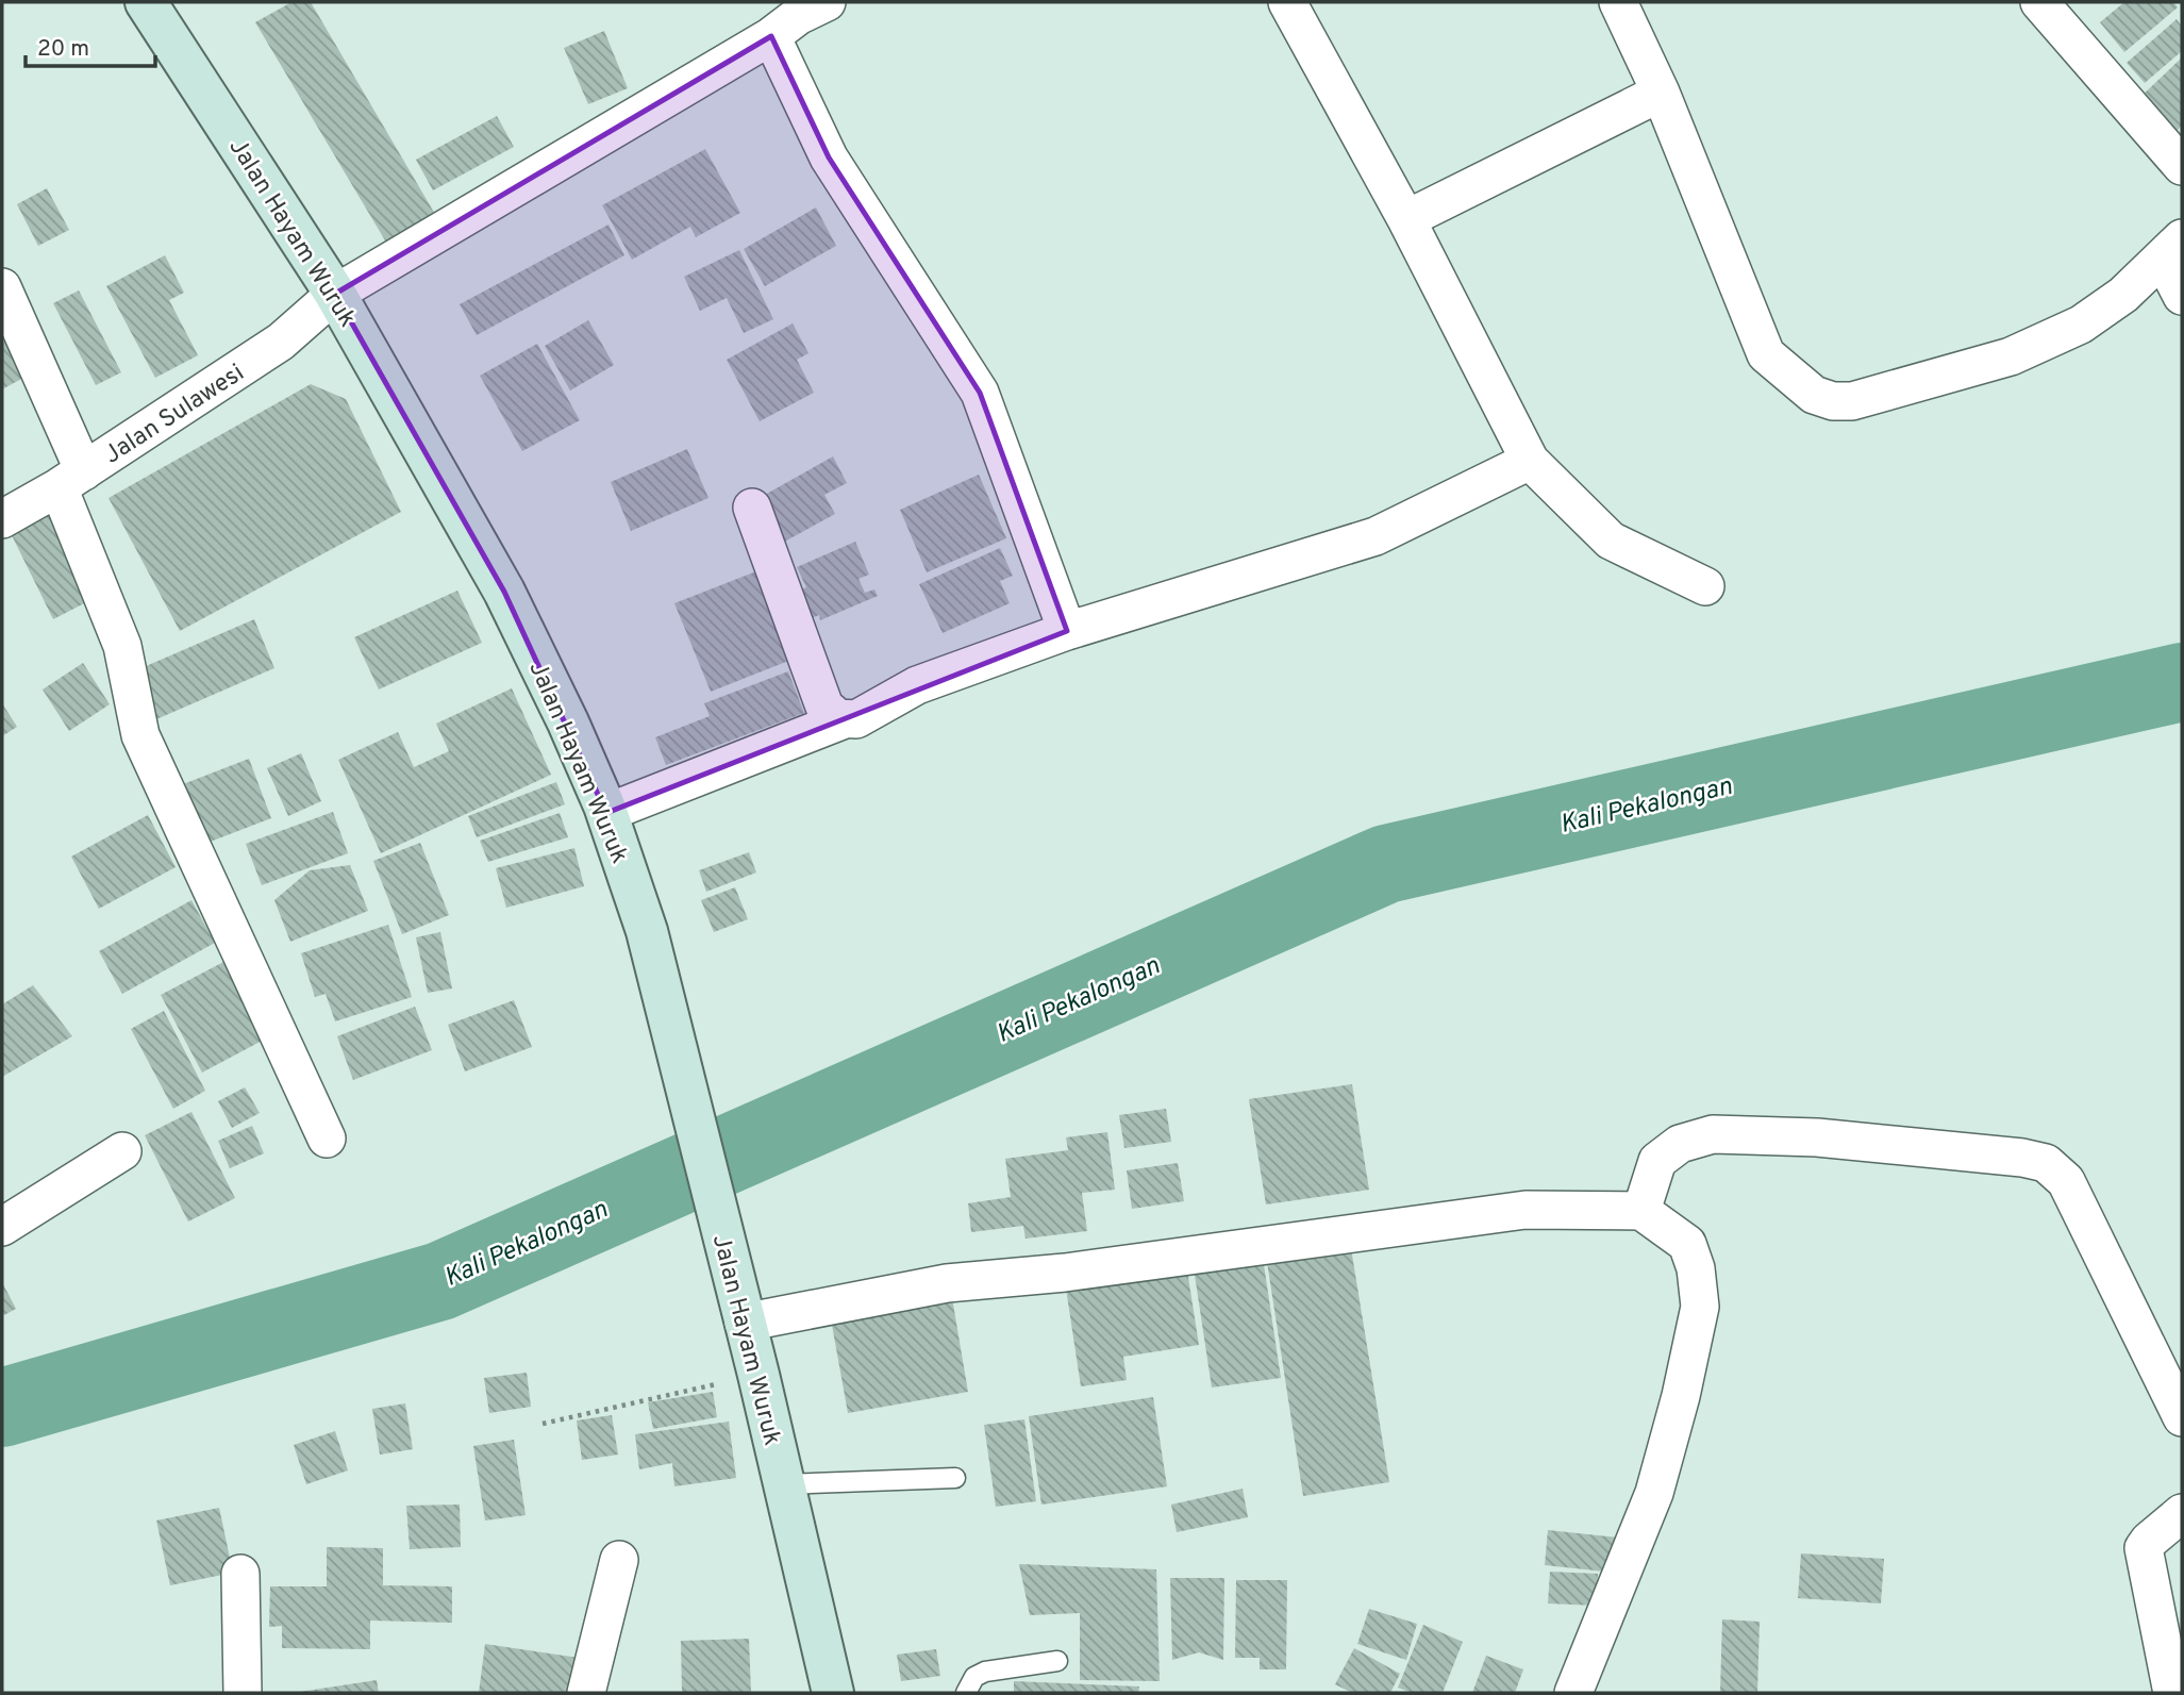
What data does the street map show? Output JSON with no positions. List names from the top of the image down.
{
  "streets": {
    "street": ["Jalan Hayam Wuruk", "Jalan Sulawesi"]
  },
  "crossings": [
    ["Jalan Hayam Wuruk", "Jalan Sulawesi"]
  ],
  "water": ["Kali Pekalongan"],
  "scale_bar": "20 m"
}
